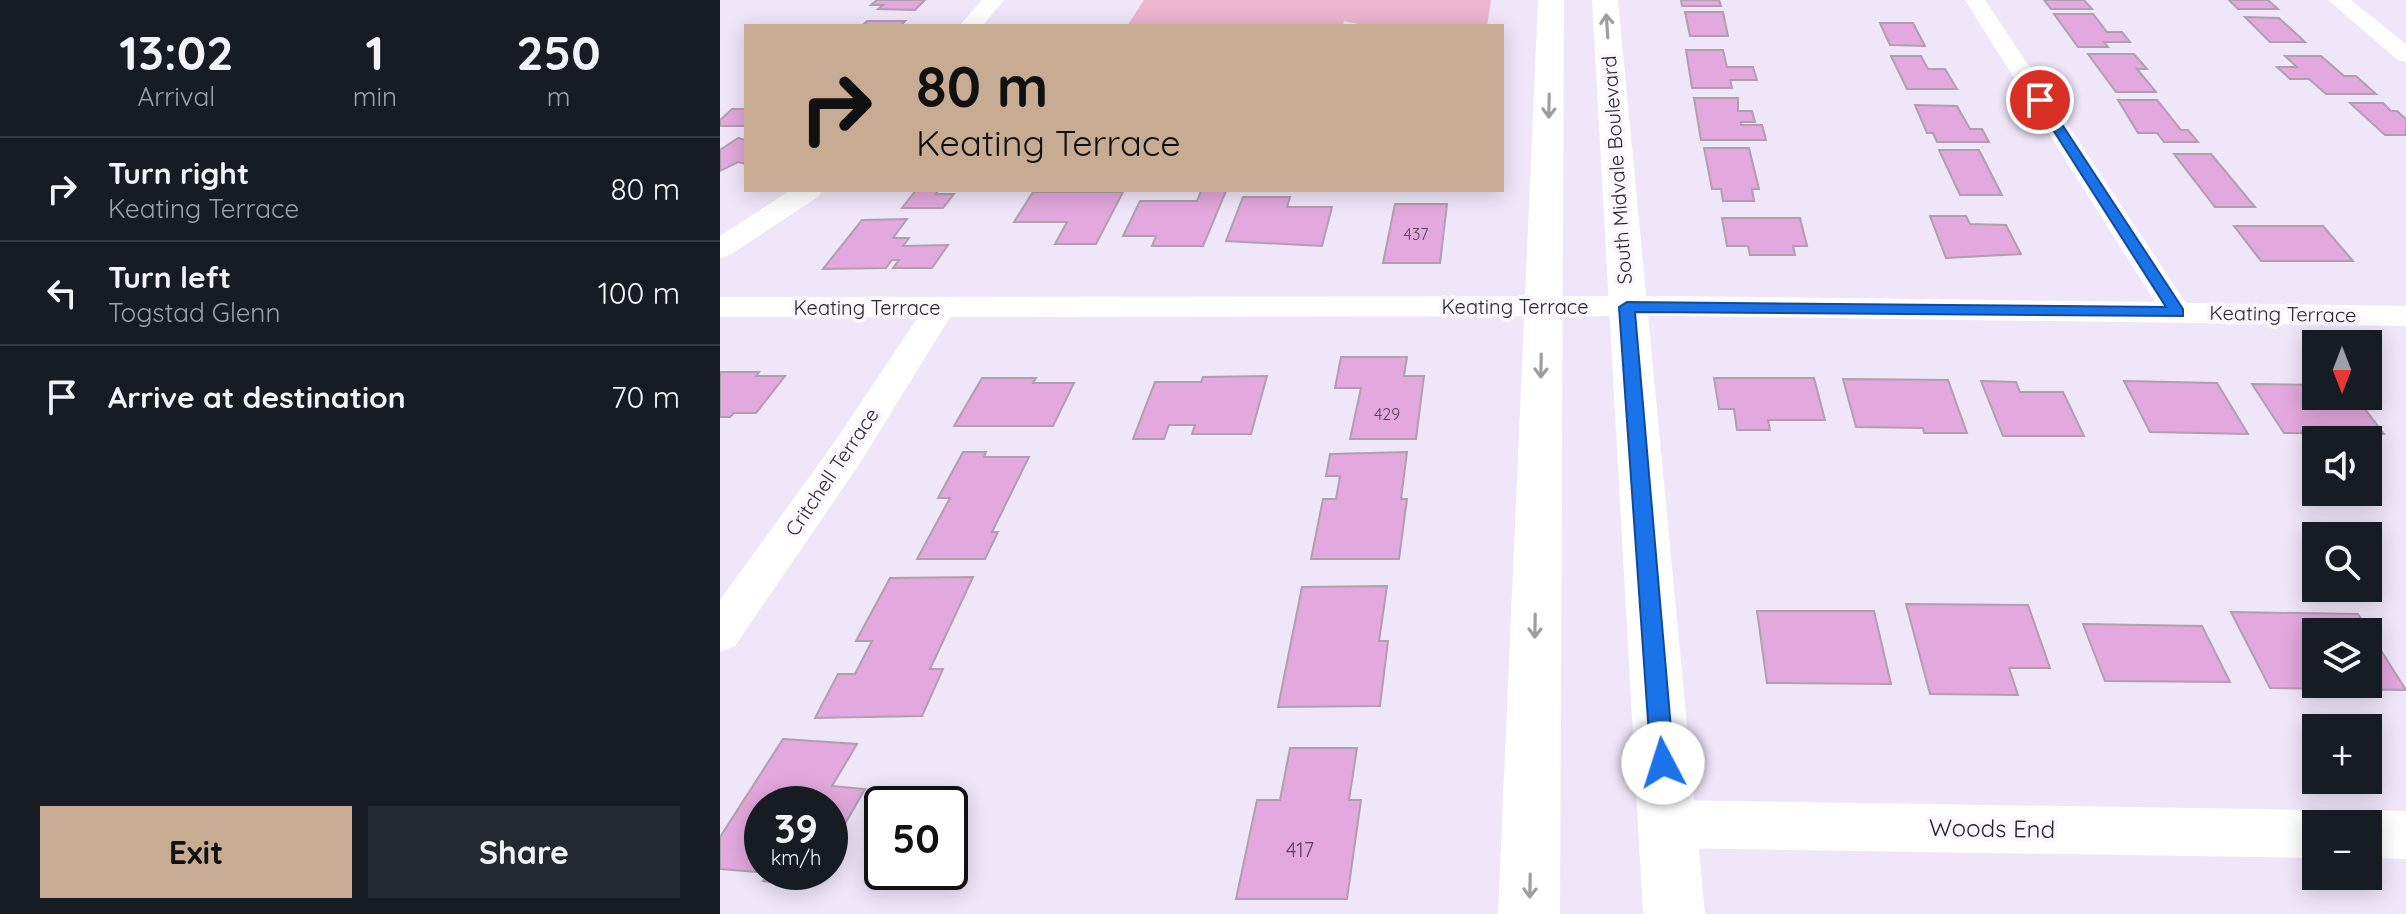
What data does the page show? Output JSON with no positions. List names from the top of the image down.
{
  "streets": {
    "main road": ["South Midvale Boulevard"],
    "street": ["Keating Terrace", "Critchell Terrace", "Woods End"]
  },
  "crossings": [
    ["South Midvale Boulevard", "Keating Terrace"],
    ["South Midvale Boulevard", "Woods End"],
    ["Keating Terrace", "Critchell Terrace"]
  ],
  "house_numbers": ["437", "429", "417"],
  "north": "bottom",
  "page": {
    "eta": [
      "13:02",
      "Arrival",
      "1",
      "min",
      "250",
      "m"
    ],
    "turn": ["80 m", "Keating Terrace"],
    "list": [
      {
        "name": "Turn right",
        "note": "Keating Terrace",
        "value": "80 m"
      },
      {
        "name": "Turn left",
        "note": "Togstad Glenn",
        "value": "100 m"
      },
      {
        "name": "Arrive at destination",
        "value": "70 m"
      }
    ],
    "map_buttons": ["+", "−"],
    "speed": "39 km/h",
    "limit": "50",
    "buttons": ["Exit", "Share"]
  }
}
